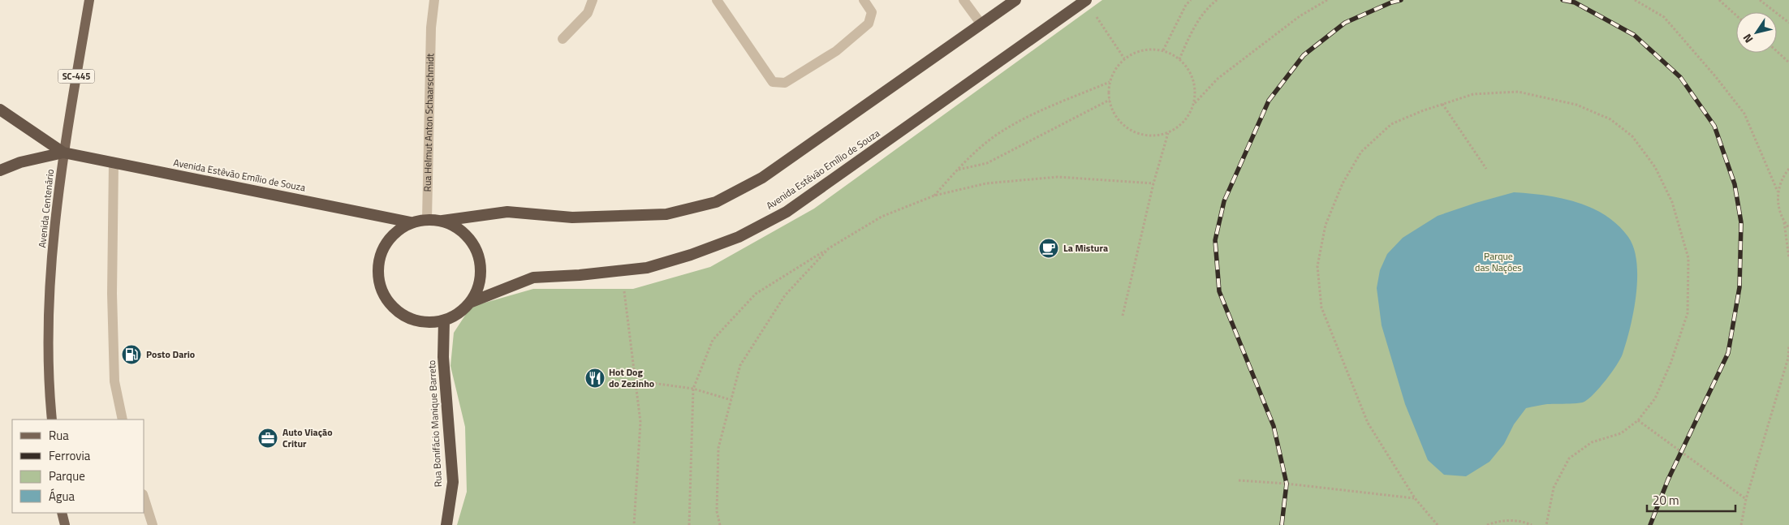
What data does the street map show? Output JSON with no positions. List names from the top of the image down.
{
  "streets": {
    "highway": ["Avenida Estêvão Emílio de Souza", "Rua Bonifácio Manique Barreto"],
    "main road": ["SC-445", "Avenida Centenário"],
    "lane": ["Rua Helmut Anton Schaarschmidt"]
  },
  "crossings": [
    ["Rua Helmut Anton Schaarschmidt", "Avenida Estêvão Emílio de Souza"],
    ["Rua Helmut Anton Schaarschmidt", "Rua Bonifácio Manique Barreto"],
    ["Avenida Estêvão Emílio de Souza", "Avenida Centenário"],
    ["Avenida Estêvão Emílio de Souza", "Rua Bonifácio Manique Barreto"]
  ],
  "parks": ["Parque das Nações"],
  "places": {
    "cafe": ["La Mistura"],
    "fuel station": ["Posto Dario"],
    "restaurant": ["Hot Dog do Zezinho"],
    "office": ["Auto Viação Critur"]
  },
  "legend": [
    "Rua",
    "Ferrovia",
    "Parque",
    "Água"
  ],
  "scale_bar": "20 m",
  "north": "bottom left"
}
